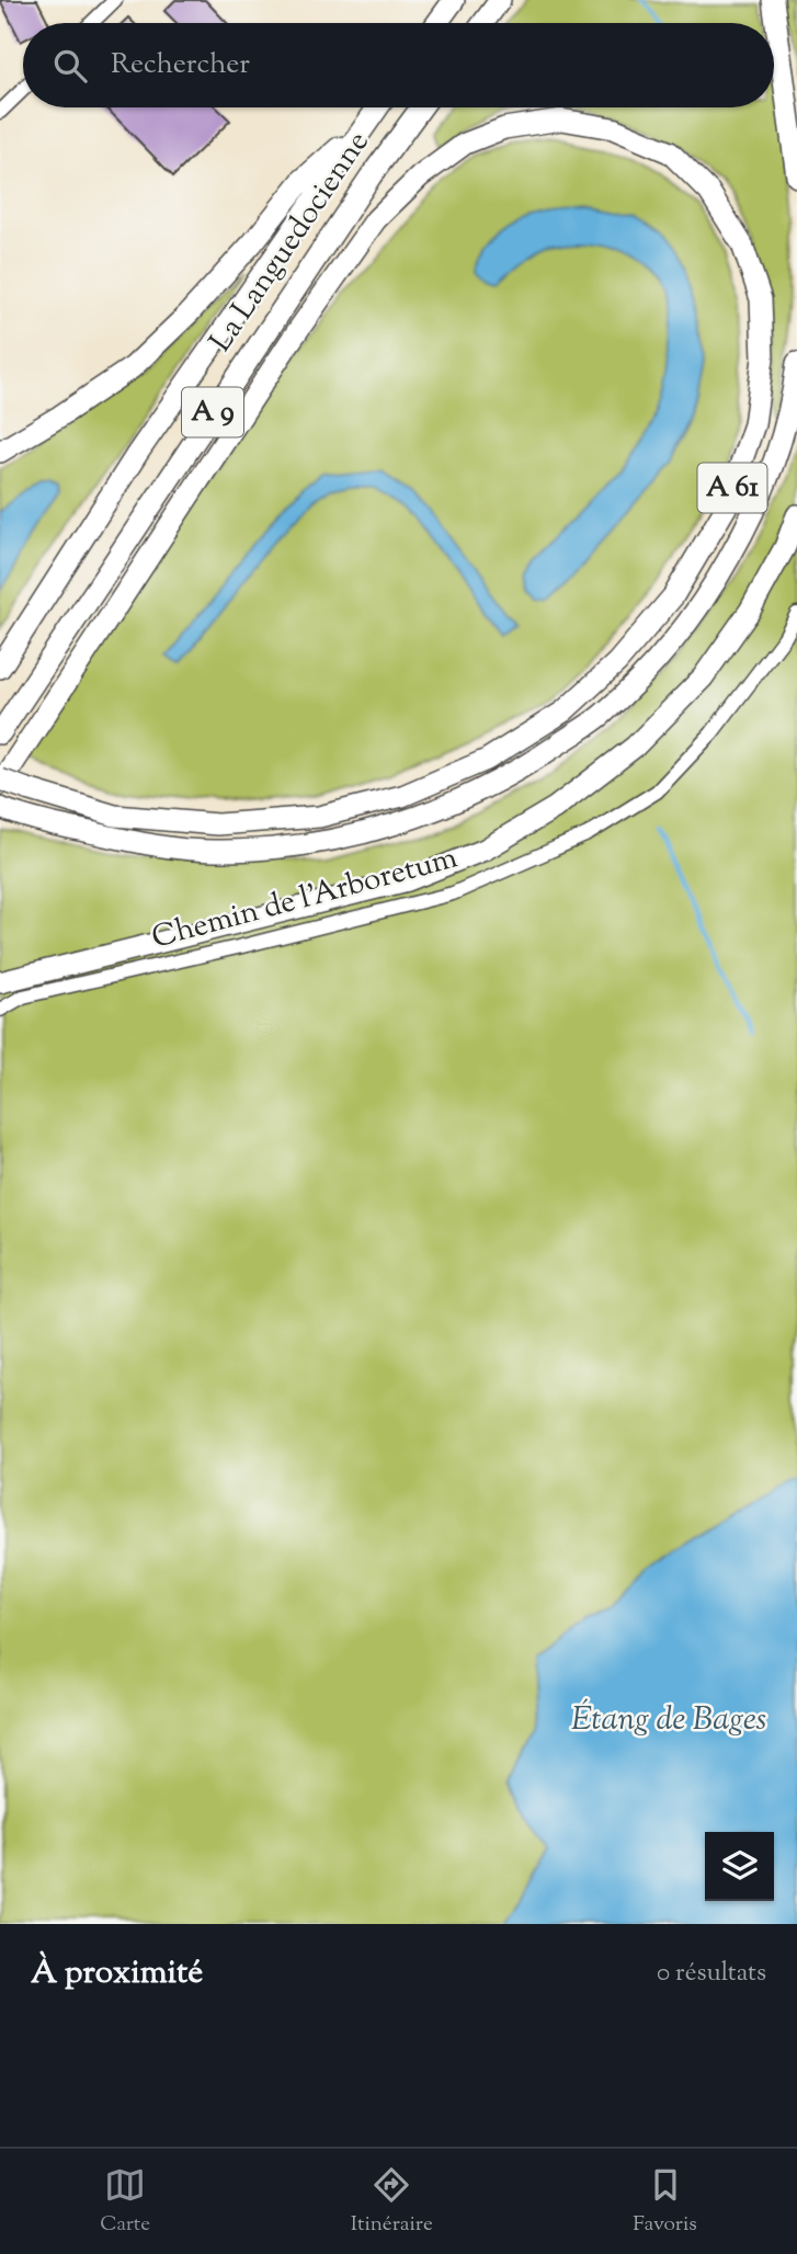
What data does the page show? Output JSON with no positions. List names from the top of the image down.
{
  "streets": {
    "highway": ["La Languedocienne", "A 9", "A 61"],
    "street": ["Chemin de l'Arboretum"]
  },
  "water": ["Étang de Bages"],
  "page": {
    "search": "Rechercher",
    "heading": ["À proximité", "0 résultats"],
    "nav": ["Carte", "Itinéraire", "Favoris"]
  }
}
